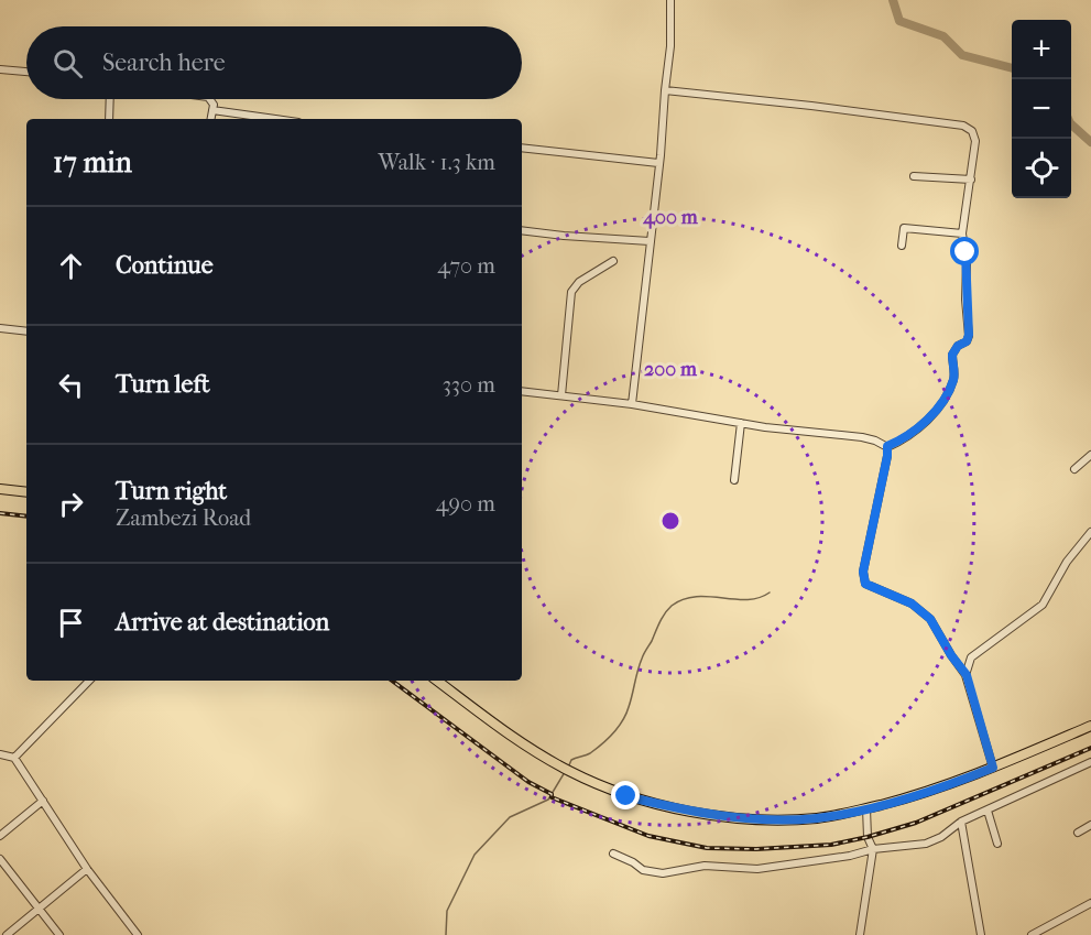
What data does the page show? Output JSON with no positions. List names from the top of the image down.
{
  "page": {
    "map_buttons": ["+", "−"],
    "search": "Search here",
    "heading": ["17 min", "Walk · 1.3 km"],
    "list": [
      ["Continue", "470 m"],
      ["Turn left", "330 m"],
      ["Turn right", "Zambezi Road", "490 m"],
      "Arrive at destination"
    ]
  },
  "rings": ["400 m", "200 m"]
}
